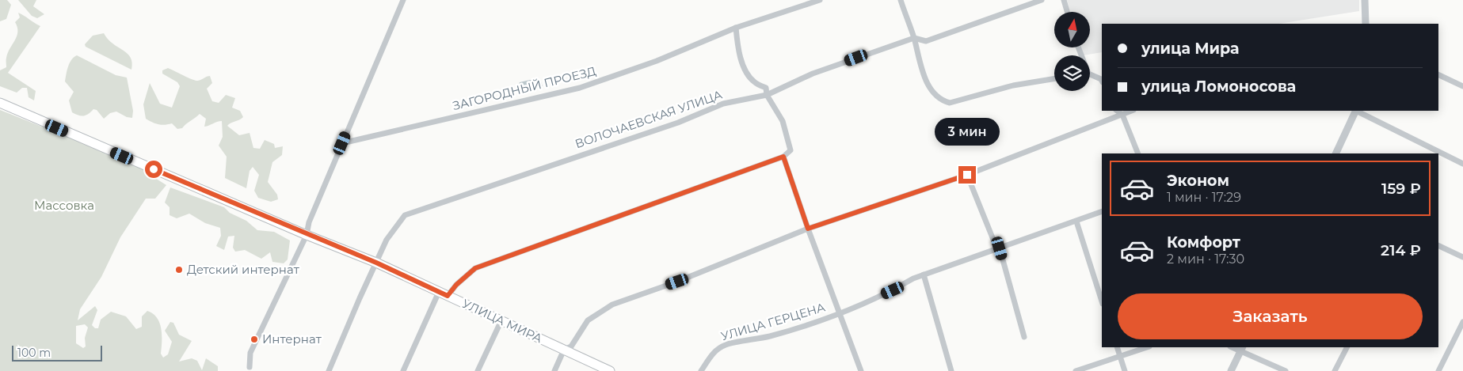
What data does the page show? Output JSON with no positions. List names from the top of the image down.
{
  "streets": {
    "main road": ["УЛИЦА МИРА"],
    "street": ["ЗАГОРОДНЫЙ ПРОЕЗД", "ВОЛОЧАЕВСКАЯ УЛИЦА", "УЛИЦА ГЕРЦЕНА"]
  },
  "crossings": [
    ["ВОЛОЧАЕВСКАЯ УЛИЦА", "УЛИЦА МИРА"]
  ],
  "parks": ["Массовка"],
  "places": ["Детский интернат", "Интернат"],
  "scale_bar": "100 m",
  "north": "top",
  "page": {
    "banner": ["улица Мира", "улица Ломоносова"],
    "bubble": "3 мин",
    "list": [
      {
        "name": "Эконом",
        "note": "1 мин · 17:29",
        "value": "159 ₽"
      },
      {
        "name": "Комфорт",
        "note": "2 мин · 17:30",
        "value": "214 ₽"
      }
    ],
    "buttons": "Заказать",
    "scale": "100 m"
  }
}
